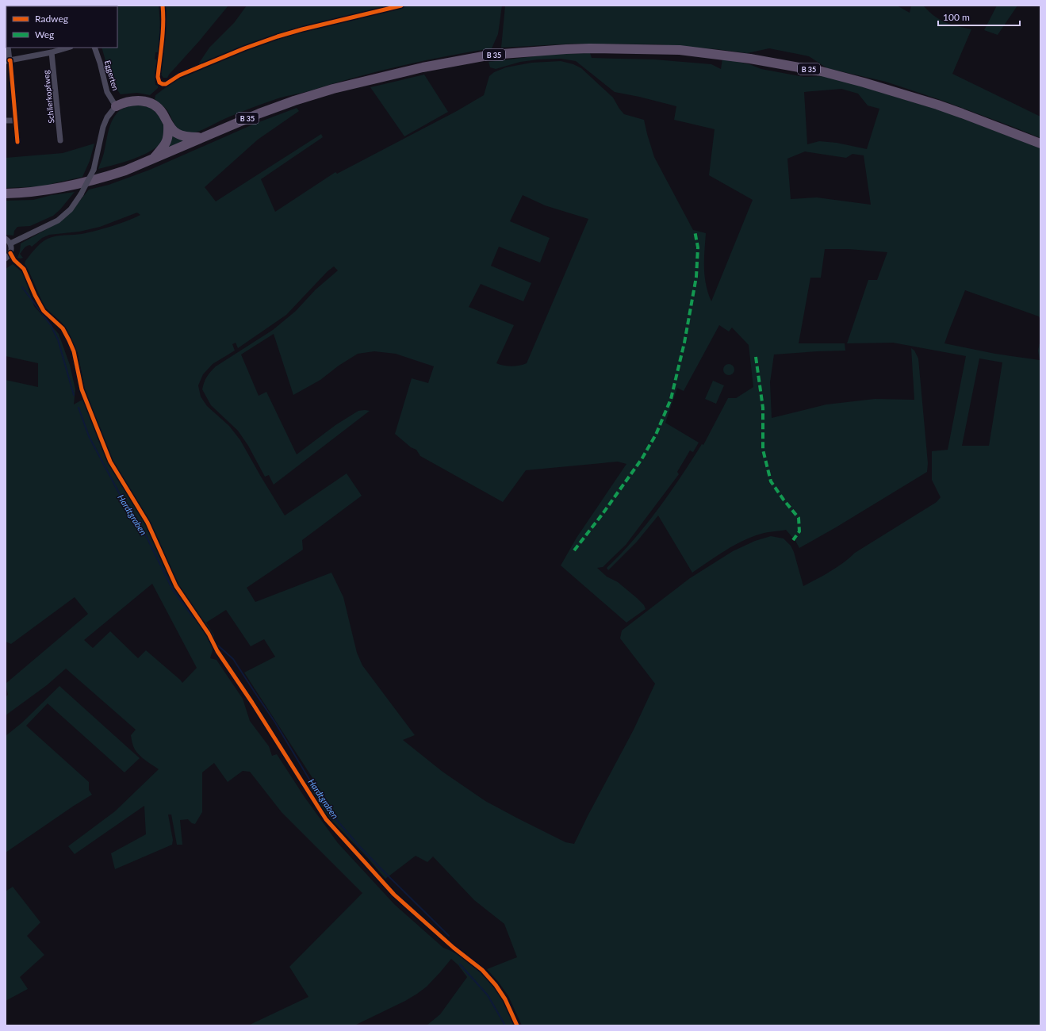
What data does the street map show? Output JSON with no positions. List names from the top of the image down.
{
  "streets": {
    "main road": ["B 35"],
    "street": ["Eggerten", "Schlierkopfweg"]
  },
  "water": ["Hardtgraben"],
  "legend": ["Radweg", "Weg"],
  "scale_bar": "100 m"
}
